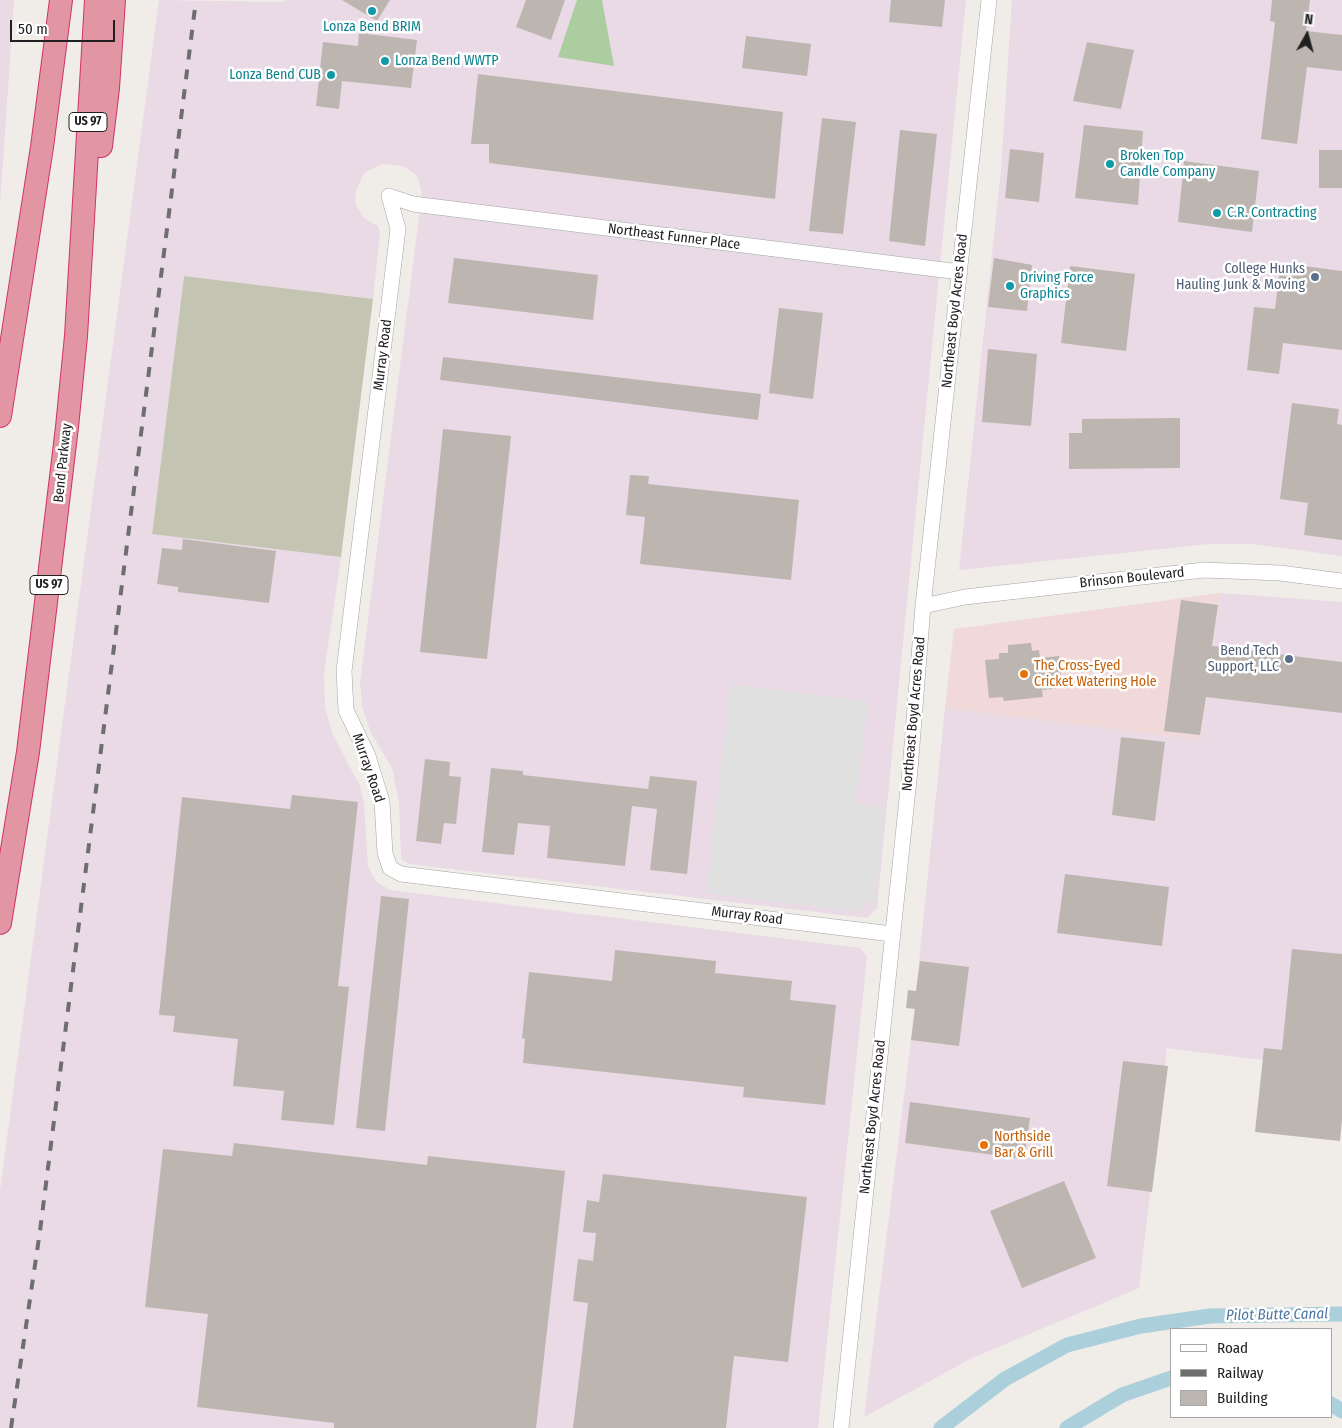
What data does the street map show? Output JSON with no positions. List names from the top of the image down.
{
  "streets": {
    "highway": ["US 97", "Bend Parkway"],
    "street": [
      "Northeast Funner Place",
      "Northeast Boyd Acres Road",
      "Murray Road",
      "Brinson Boulevard"
    ]
  },
  "crossings": [
    ["Northeast Funner Place", "Northeast Boyd Acres Road"],
    ["Northeast Funner Place", "Murray Road"],
    ["Northeast Boyd Acres Road", "Murray Road"],
    ["Northeast Boyd Acres Road", "Brinson Boulevard"]
  ],
  "water": ["Pilot Butte Canal"],
  "places": [
    "Lonza Bend BRIM",
    "Lonza Bend WWTP",
    "Lonza Bend CUB",
    "Broken Top Candle Company",
    "C.R. Contracting",
    "College Hunks Hauling Junk & Moving",
    "Driving Force Graphics",
    "Bend Tech Support, LLC",
    "The Cross-Eyed Cricket Watering Hole",
    "Northside Bar & Grill"
  ],
  "legend": ["Road", "Railway", "Building"],
  "scale_bar": "50 m",
  "north": "top"
}
